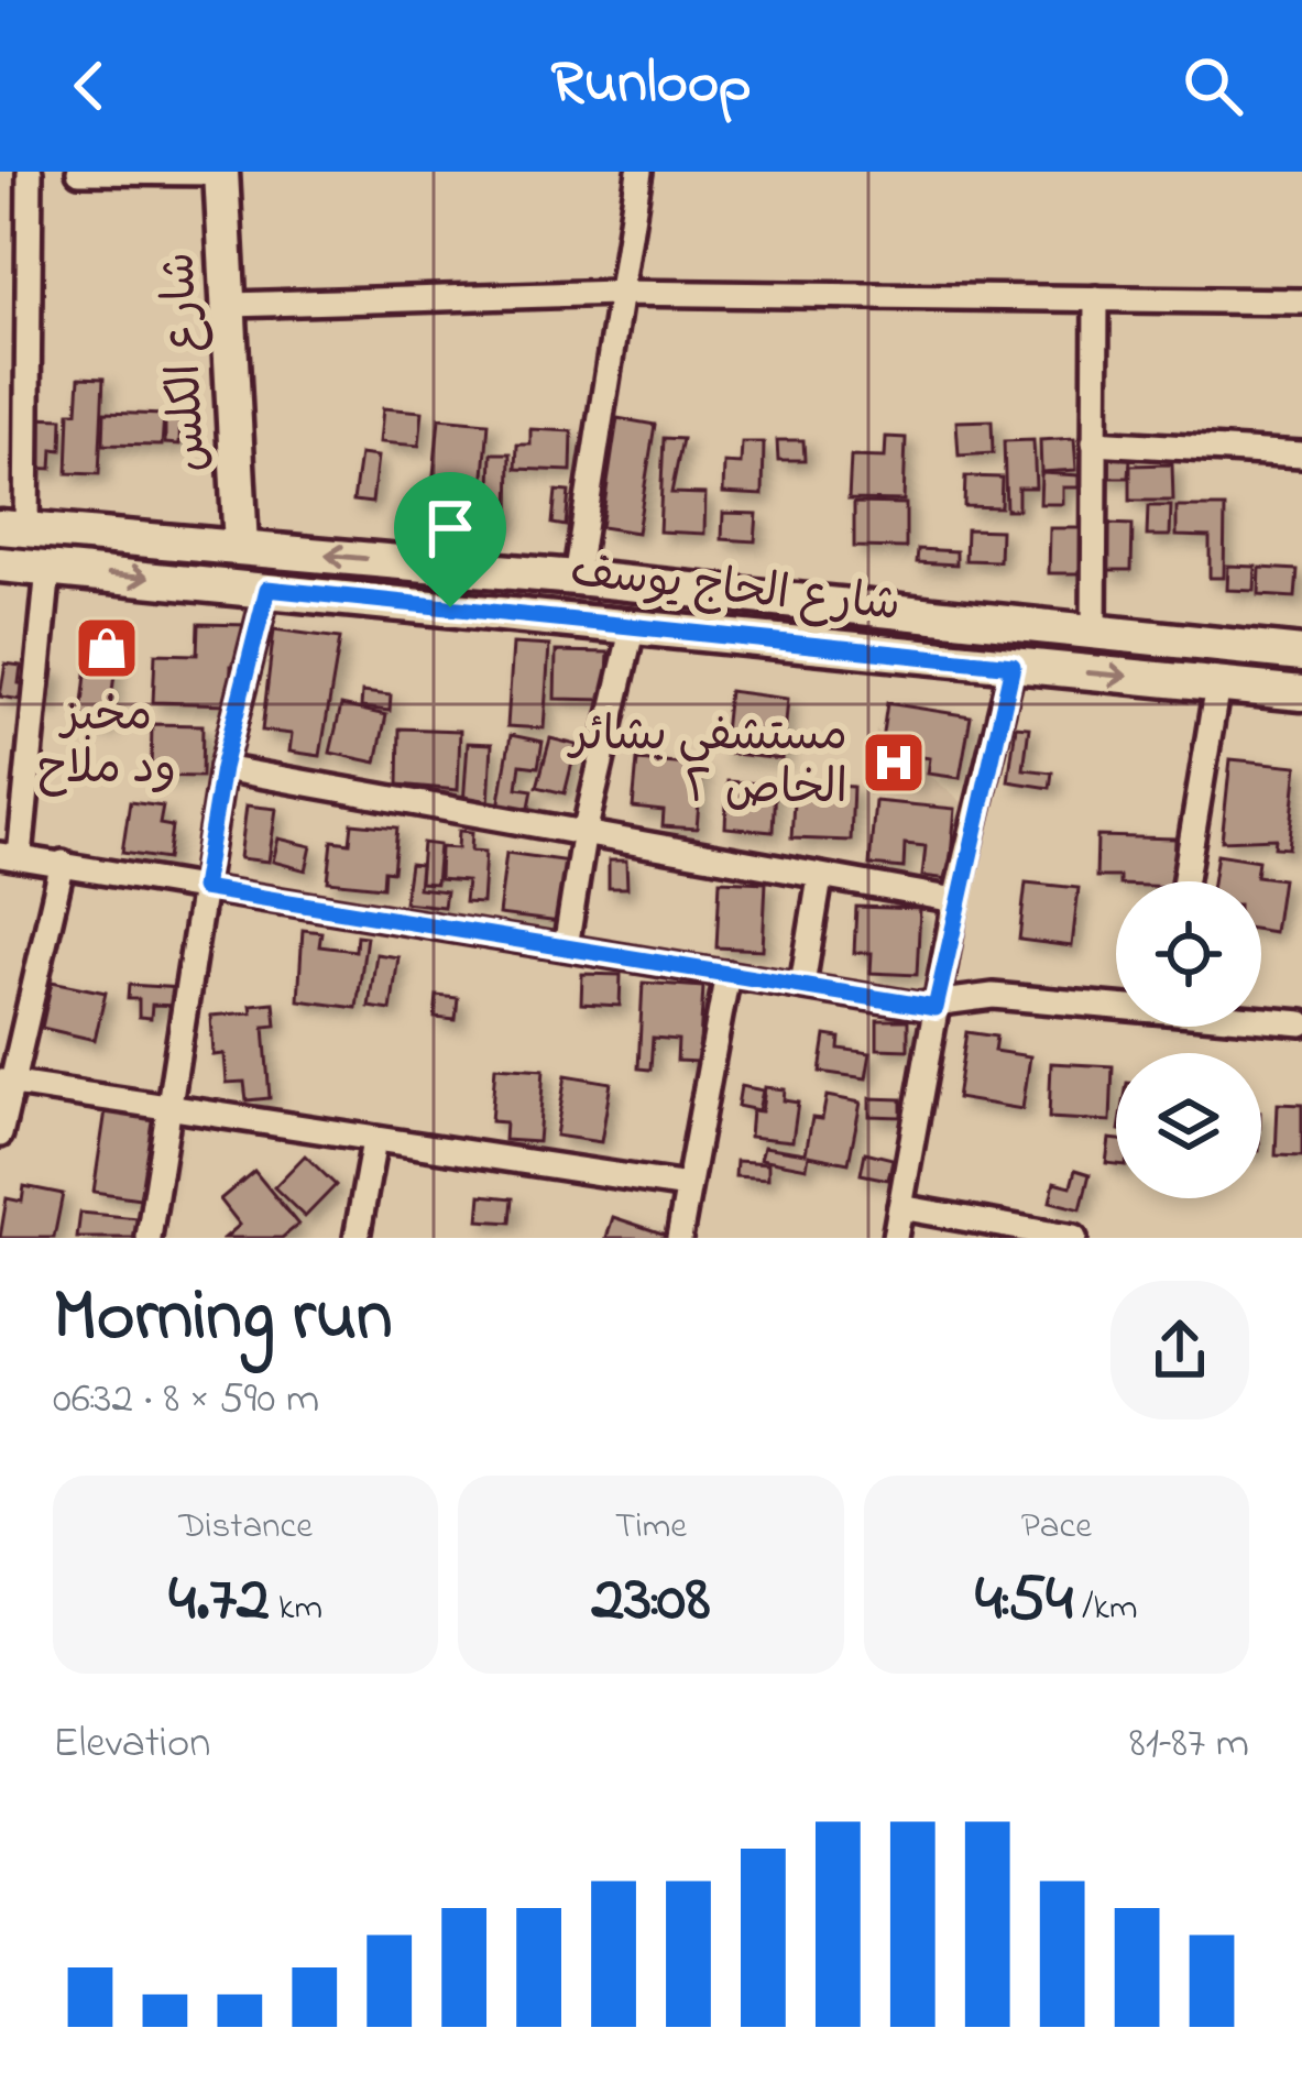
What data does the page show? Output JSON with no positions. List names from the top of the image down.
{
  "streets": {
    "main road": ["شارع الكلس", "شارع الحاج يوسف"]
  },
  "crossings": [
    ["شارع الكلس", "شارع الحاج يوسف"]
  ],
  "places": {
    "shop": ["مخبز ود ملاح"],
    "hospital": ["مستشفى بشائر الخاص ٢"]
  },
  "page": {
    "header": "Runloop",
    "heading": ["Morning run", "06:32 · 8 × 590 m"],
    "stats": [
      ["Distance", "4.72 km"],
      ["Time", "23:08"],
      ["Pace", "4:54 /km"]
    ],
    "chart": ["Elevation", "81–87 m"]
  }
}
